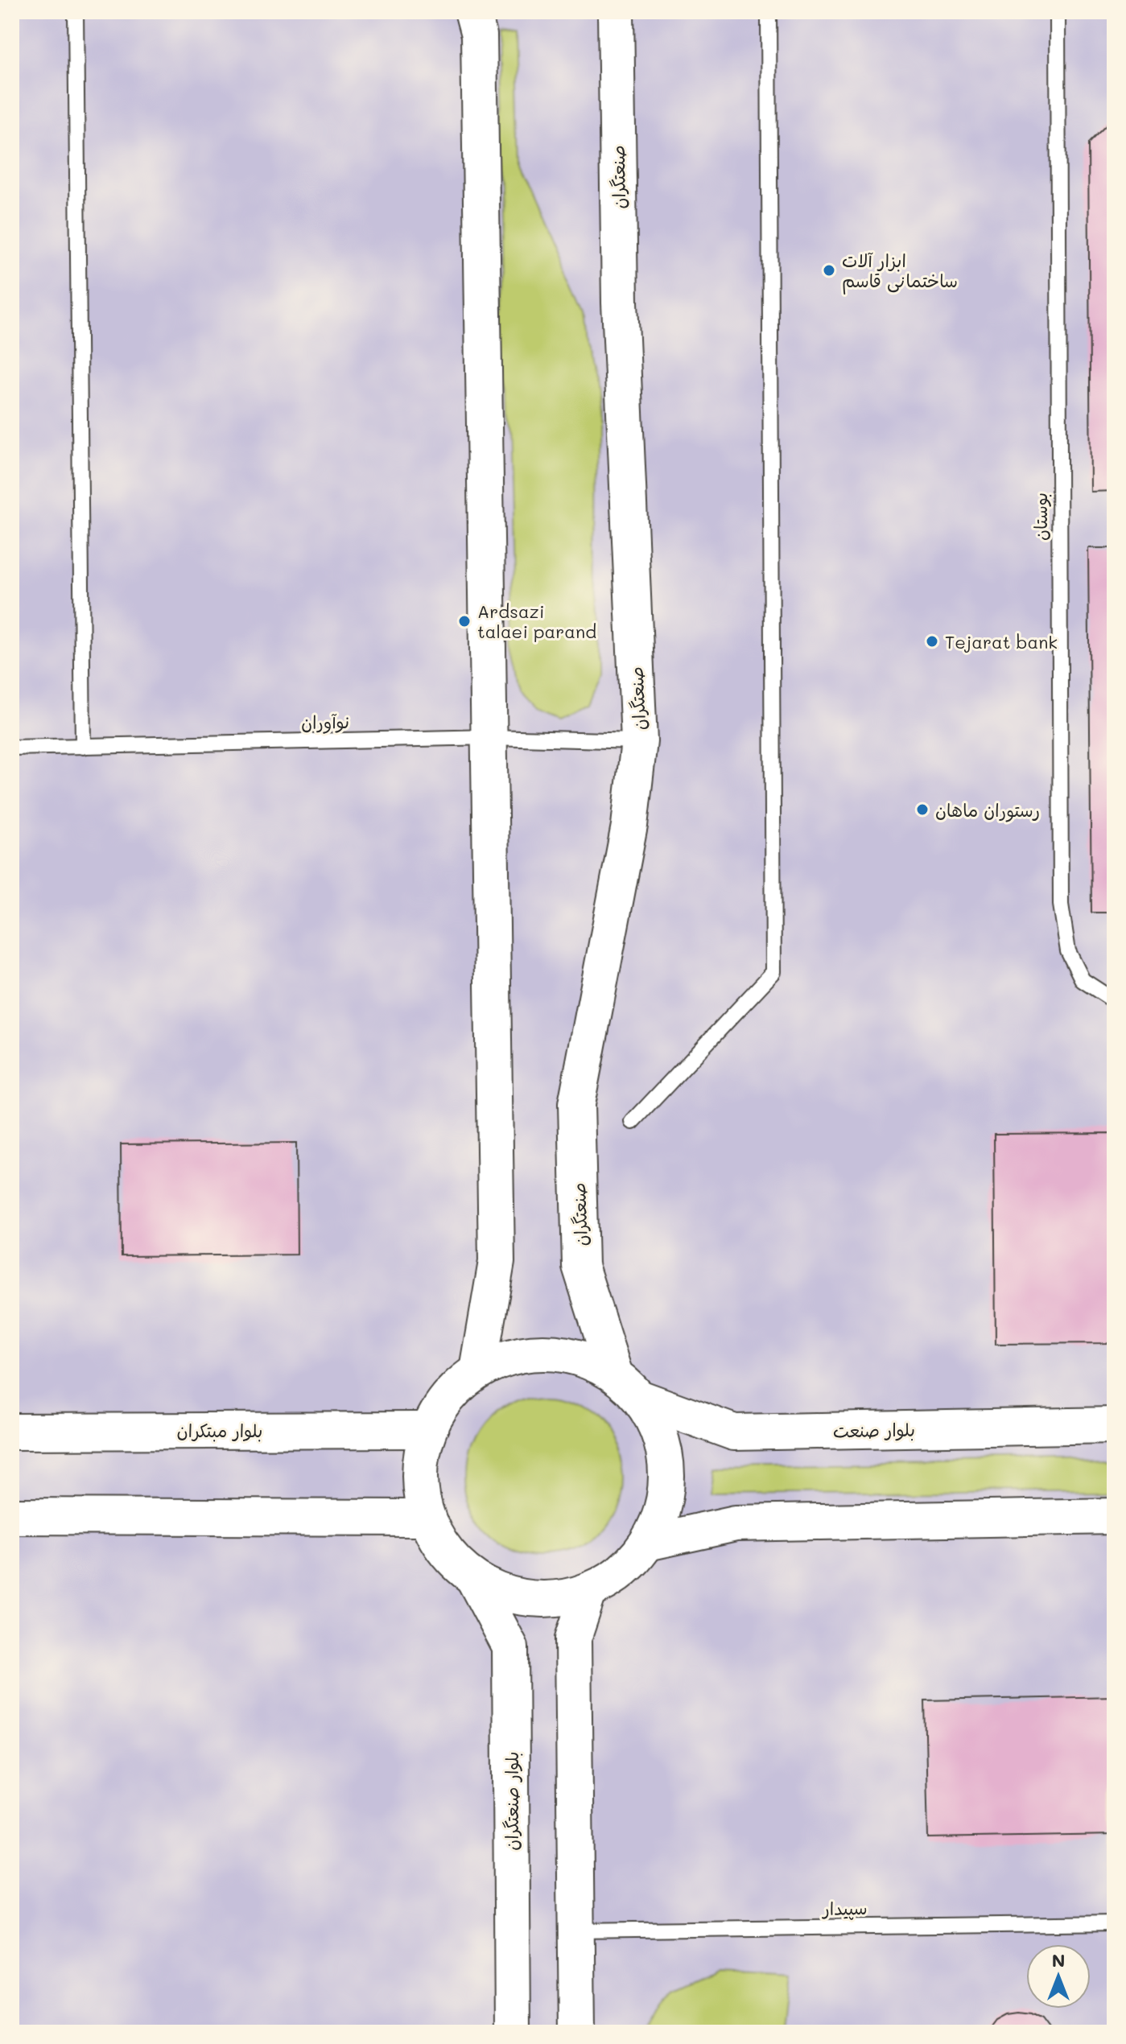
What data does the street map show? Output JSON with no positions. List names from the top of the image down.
{
  "streets": {
    "street": [
      "صنعتگران",
      "بلوار مبتکران",
      "بلوار صنعت",
      "بلوار صنعتگران"
    ],
    "lane": ["بوستان", "نوآوران", "سپیدار"]
  },
  "crossings": [
    ["صنعتگران", "نوآوران"],
    ["صنعتگران", "بلوار صنعت"],
    ["صنعتگران", "بلوار صنعتگران"]
  ],
  "places": [
    "ابزار آلات ساختمانی قاسم",
    "Ardsazi talaei parand",
    "Tejarat bank",
    "رستوران ماهان"
  ],
  "north": "top"
}
